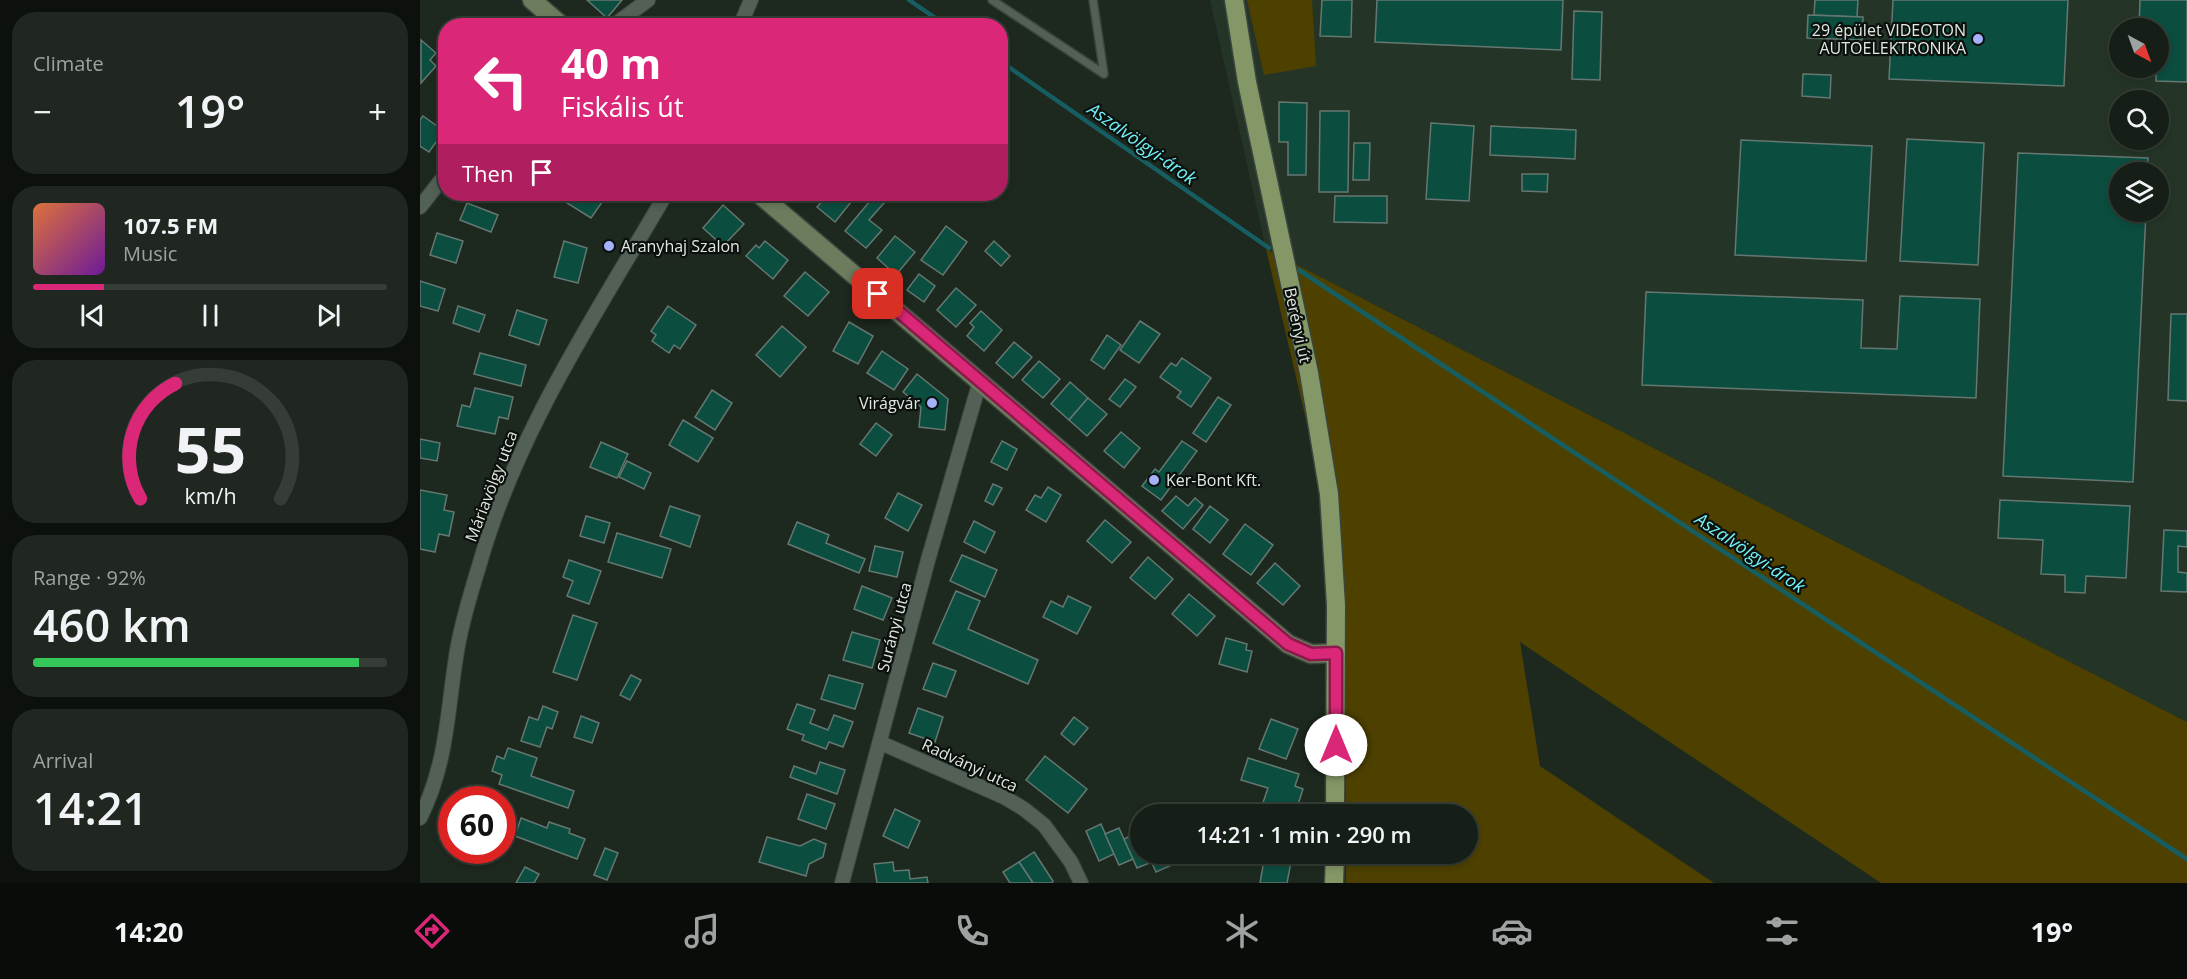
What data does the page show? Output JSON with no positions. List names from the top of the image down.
{
  "streets": {
    "main road": ["Berényi út"],
    "street": ["Máriavölgy utca", "Surányi utca", "Radványi utca"]
  },
  "crossings": [
    ["Surányi utca", "Radványi utca"]
  ],
  "water": ["Aszalvölgyi-árok"],
  "places": [
    "29 épület VIDEOTON AUTOELEKTRONIKA",
    "Aranyhaj Szalon",
    "Virágvár",
    "Ker-Bont Kft."
  ],
  "north": "bottom right",
  "page": {
    "tile": [
      "Climate",
      ["Range · 92%", "460 km"],
      ["Arrival", "14:21"]
    ],
    "turn": ["40 m", "Fiskális út"],
    "heat": ["−", "19°", "+"],
    "then": "Then",
    "song": ["107.5 FM", "Music"],
    "limit": "60",
    "trip": "14:21 · 1 min · 290 m",
    "tabs": ["14:20", "19°"],
    "gauge": ["55", "km/h"]
  }
}
